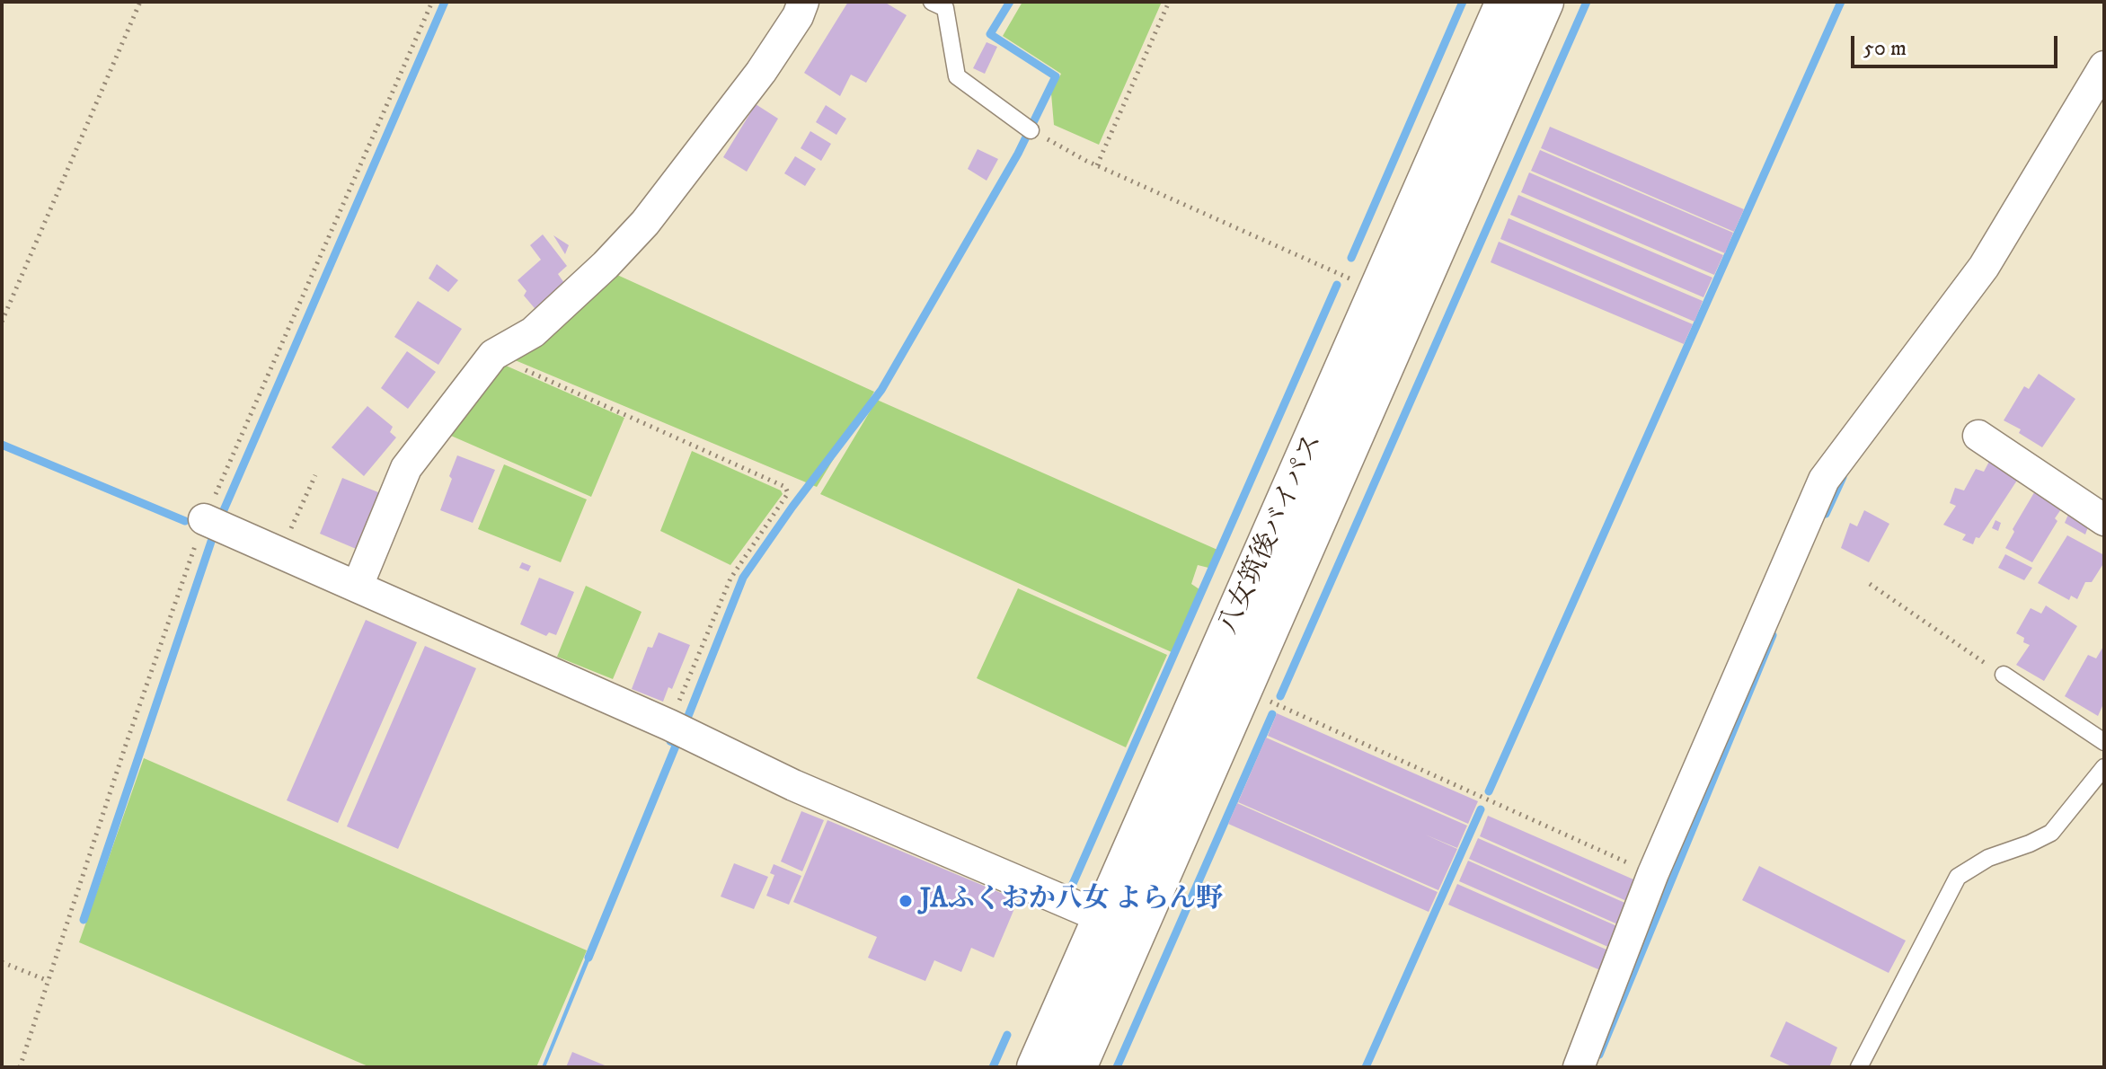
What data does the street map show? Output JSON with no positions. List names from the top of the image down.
{
  "streets": {
    "highway": ["八女筑後バイパス"]
  },
  "places": ["JAふくおか八女 よらん野"],
  "scale_bar": "50 m"
}
